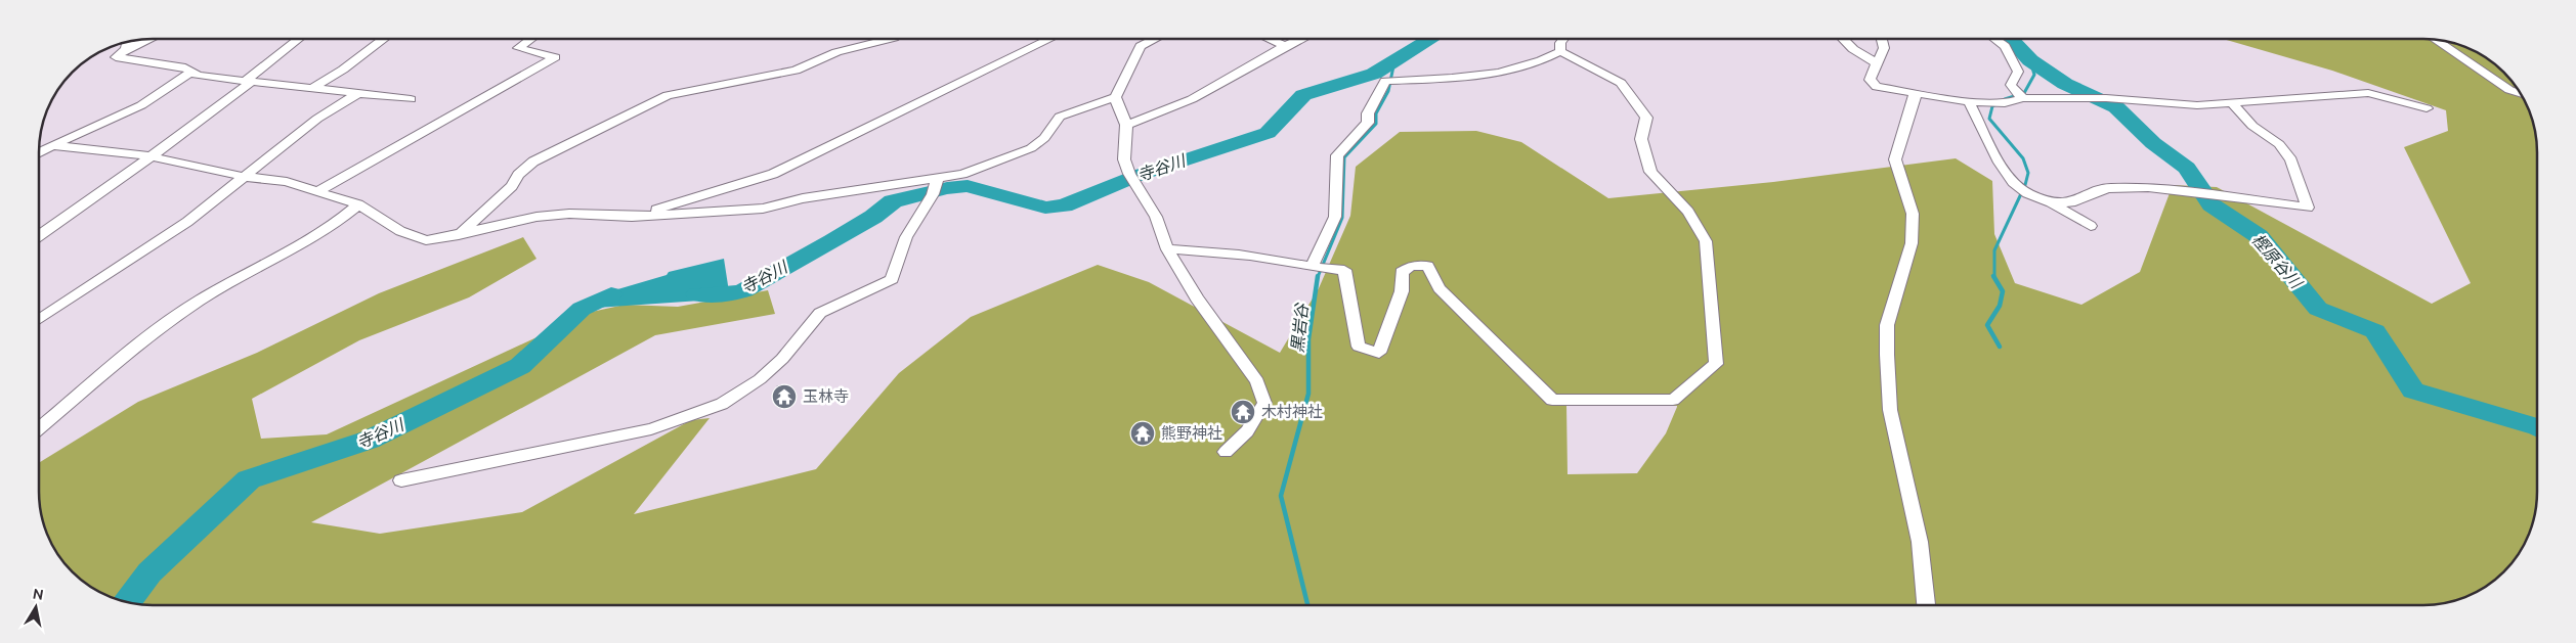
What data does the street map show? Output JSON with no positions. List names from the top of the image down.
{
  "water": ["寺谷川", "樫原谷川", "黒岩谷"],
  "places": {
    "temple": ["玉林寺", "木村神社", "熊野神社"]
  },
  "north": "top"
}
